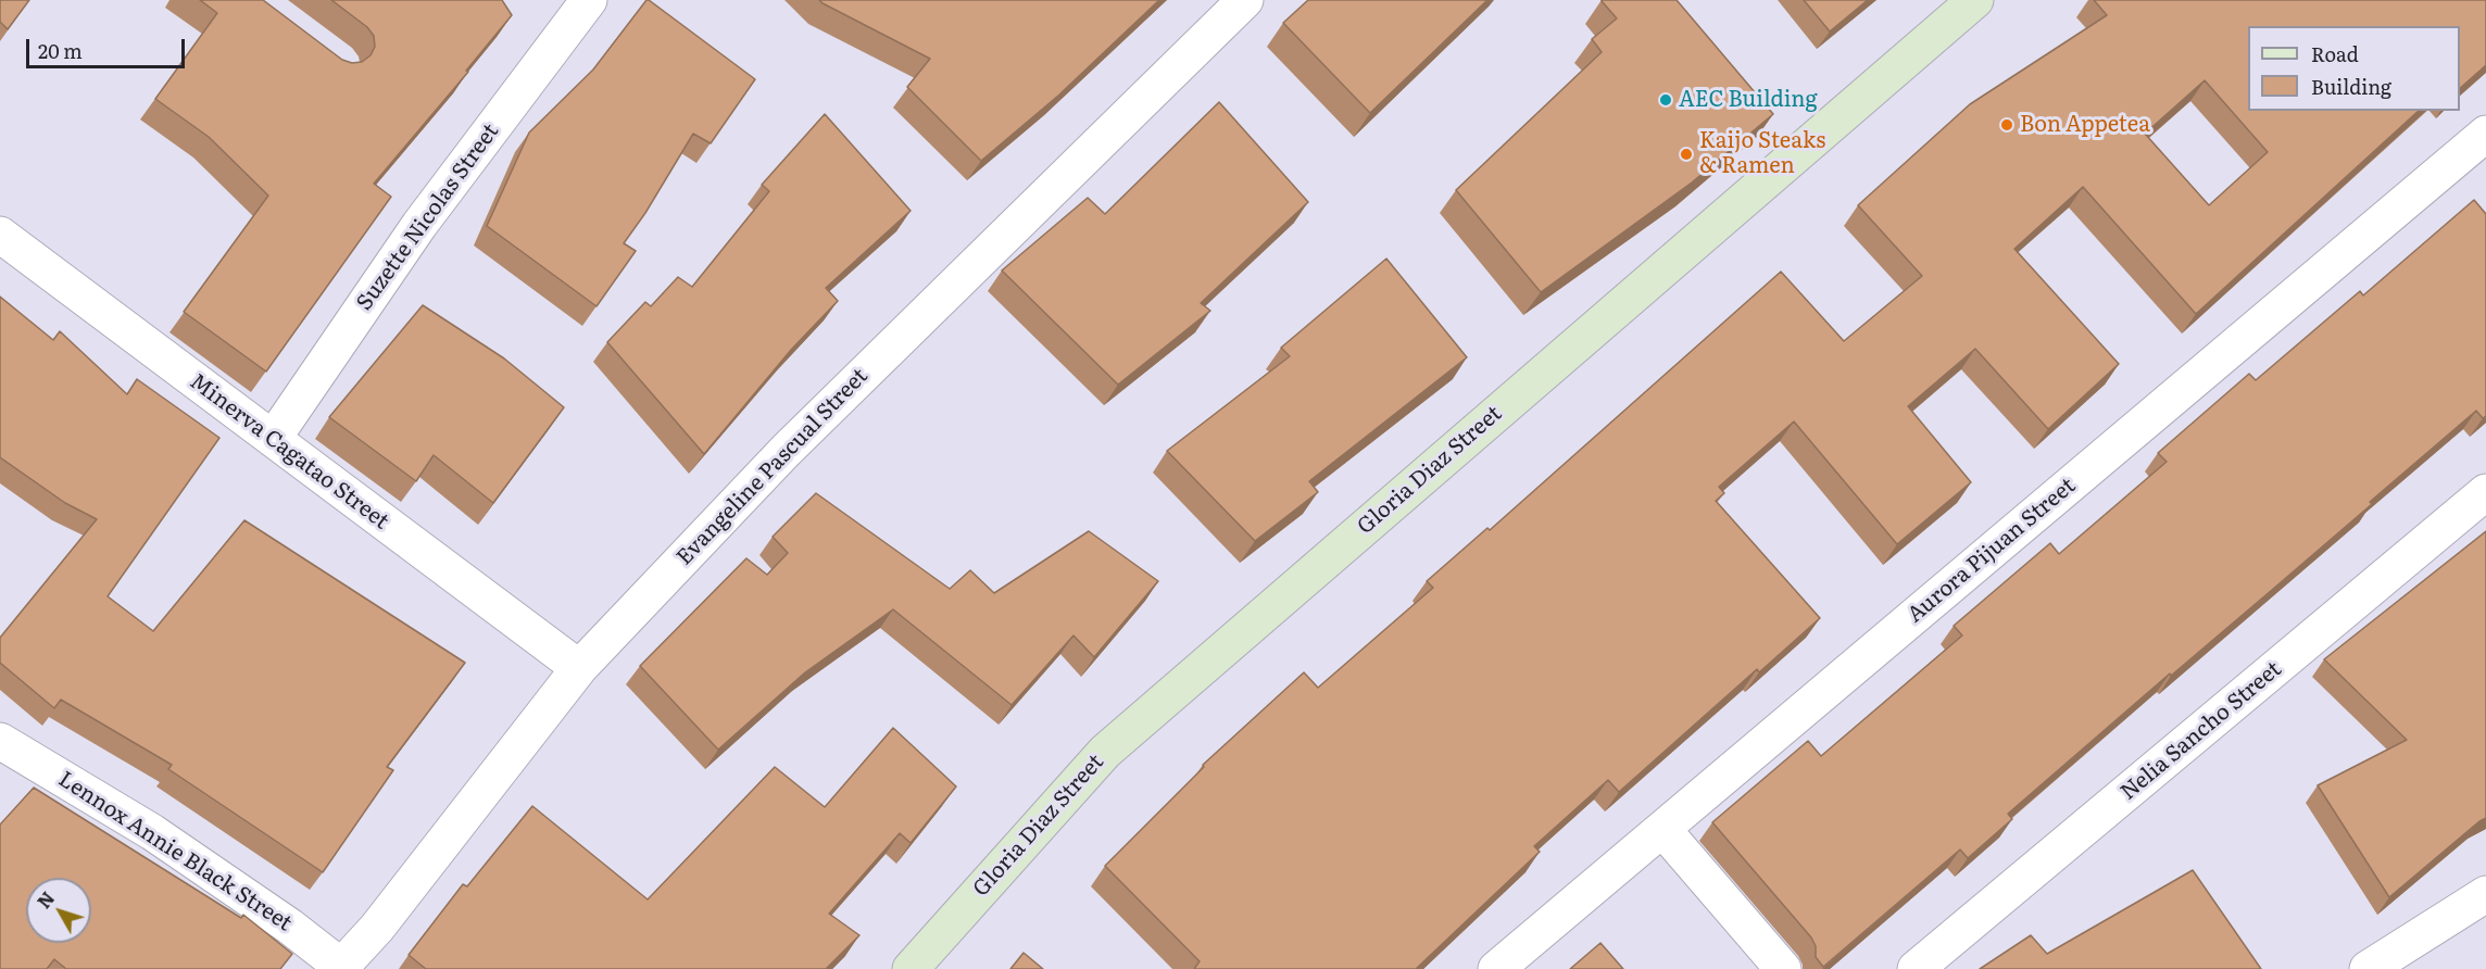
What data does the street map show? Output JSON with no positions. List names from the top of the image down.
{
  "streets": {
    "street": [
      "Suzette Nicolas Street",
      "Minerva Cagatao Street",
      "Evangeline Pascual Street",
      "Gloria Diaz Street",
      "Aurora Pijuan Street",
      "Nelia Sancho Street",
      "Lennox Annie Black Street"
    ]
  },
  "crossings": [
    ["Suzette Nicolas Street", "Minerva Cagatao Street"],
    ["Minerva Cagatao Street", "Evangeline Pascual Street"],
    ["Evangeline Pascual Street", "Lennox Annie Black Street"]
  ],
  "places": ["AEC Building", "Bon Appetea", "Kaijo Steaks & Ramen"],
  "legend": ["Road", "Building"],
  "scale_bar": "20 m",
  "north": "top left"
}
